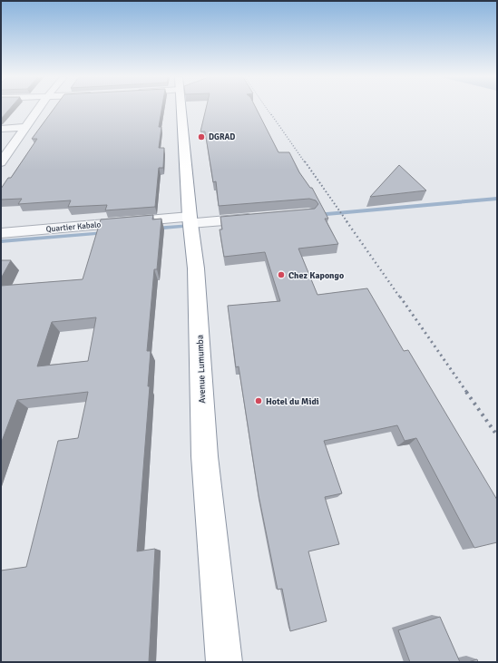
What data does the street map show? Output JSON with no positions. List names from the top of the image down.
{
  "streets": {
    "highway": ["Avenue Lumumba"],
    "street": ["Quartier Kabalo"]
  },
  "crossings": [
    ["Quartier Kabalo", "Avenue Lumumba"]
  ],
  "places": ["DGRAD", "Chez Kapongo", "Hotel du Midi"]
}
